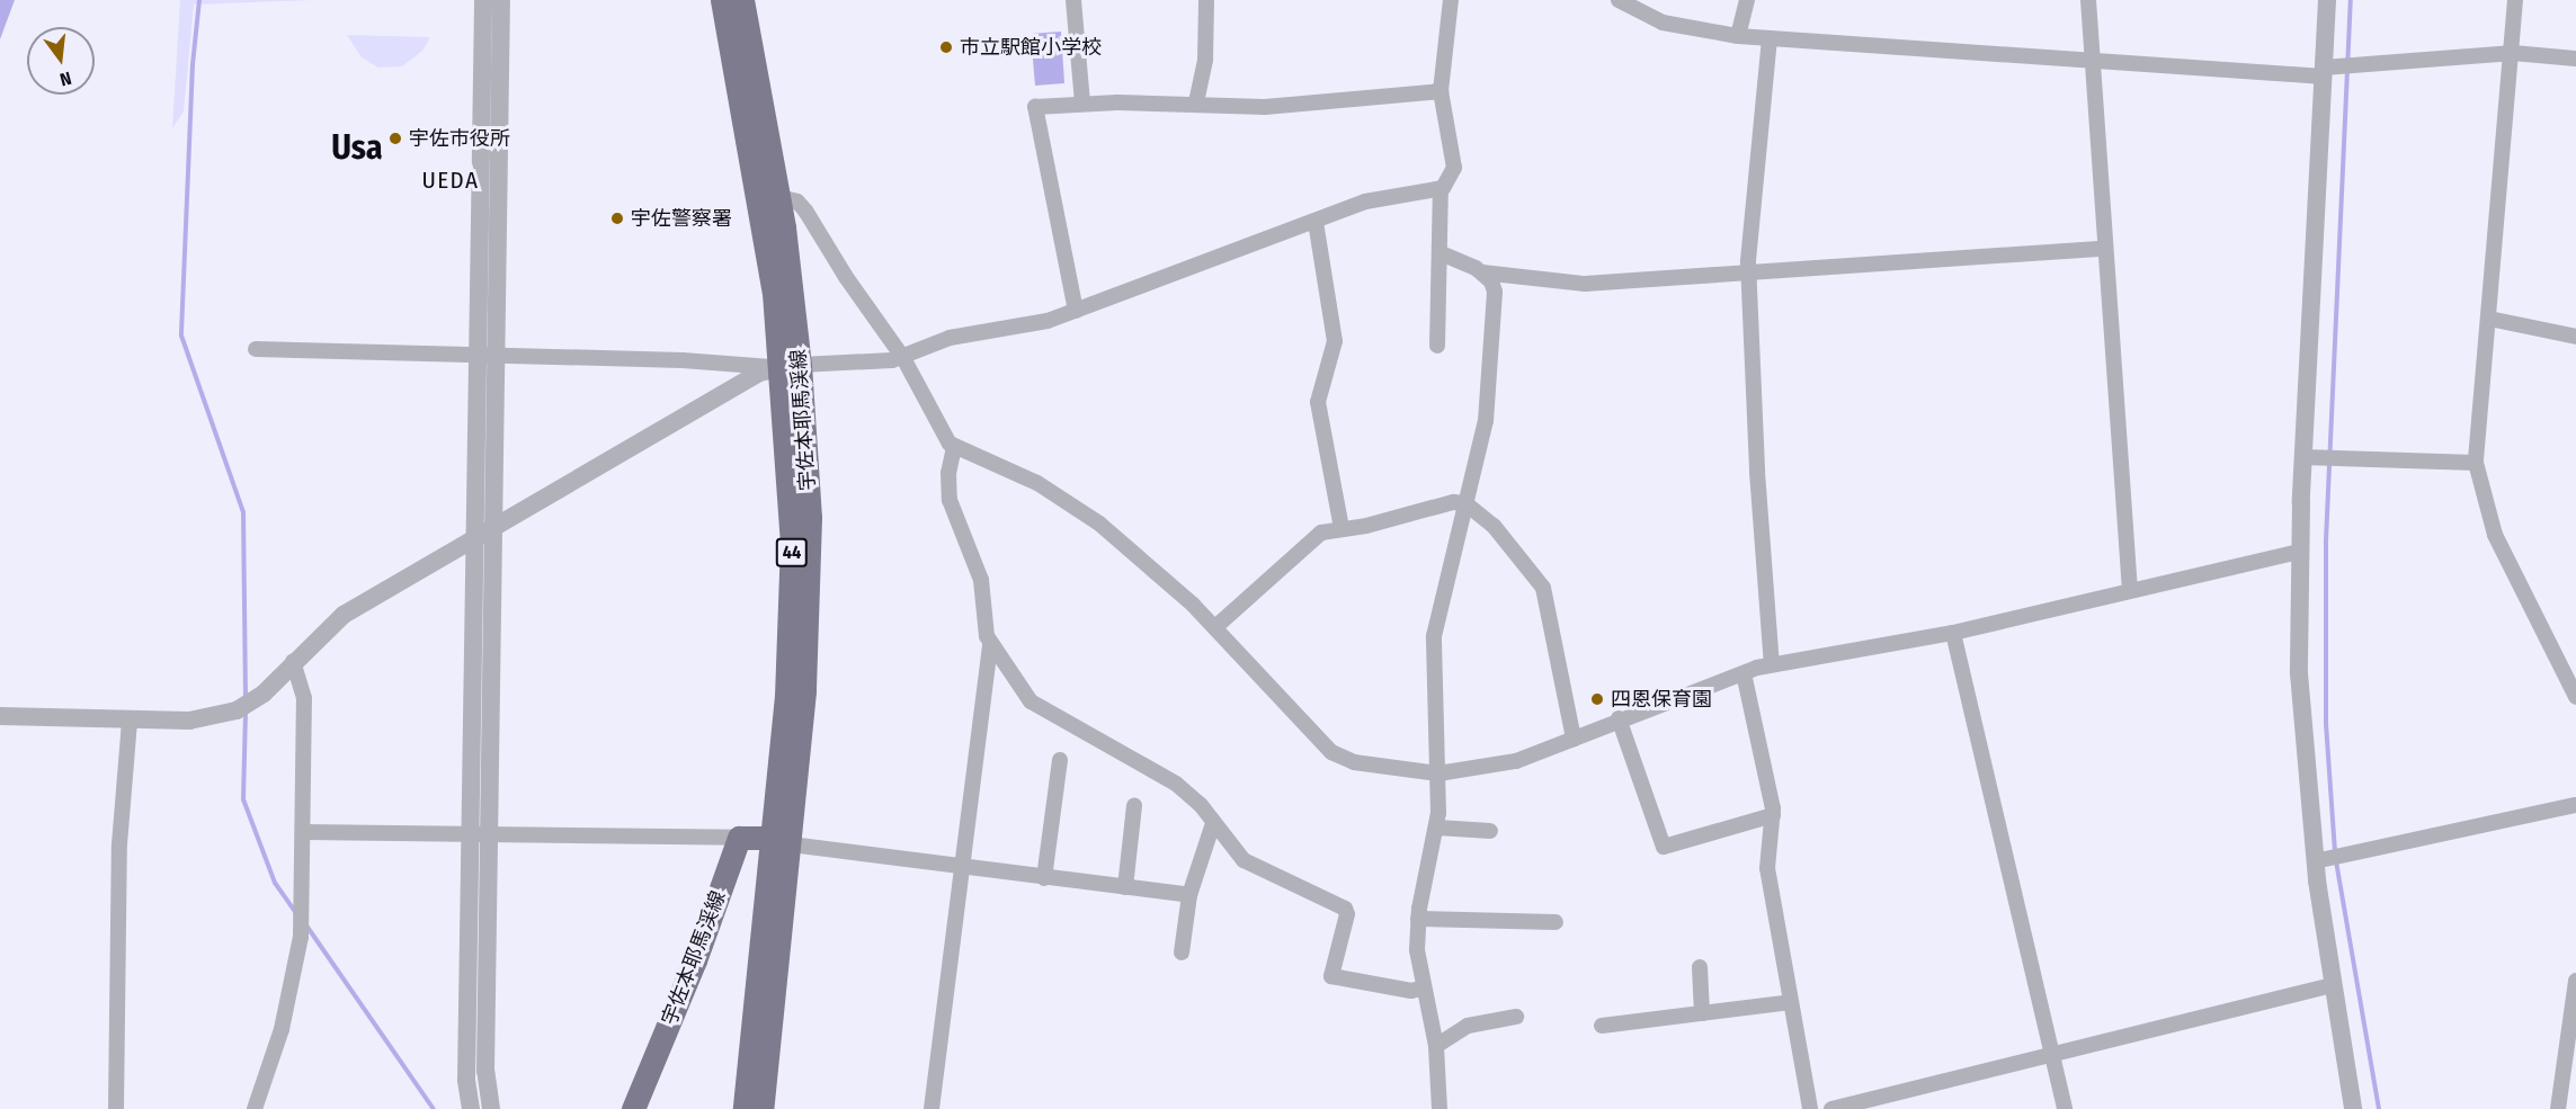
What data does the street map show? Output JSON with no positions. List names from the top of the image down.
{
  "streets": {
    "main road": ["宇佐本耶馬渓線", "44"]
  },
  "districts": ["Usa", "UEDA"],
  "places": [
    "市立駅館小学校",
    "宇佐市役所",
    "宇佐警察署",
    "四恩保育園"
  ],
  "north": "bottom"
}
